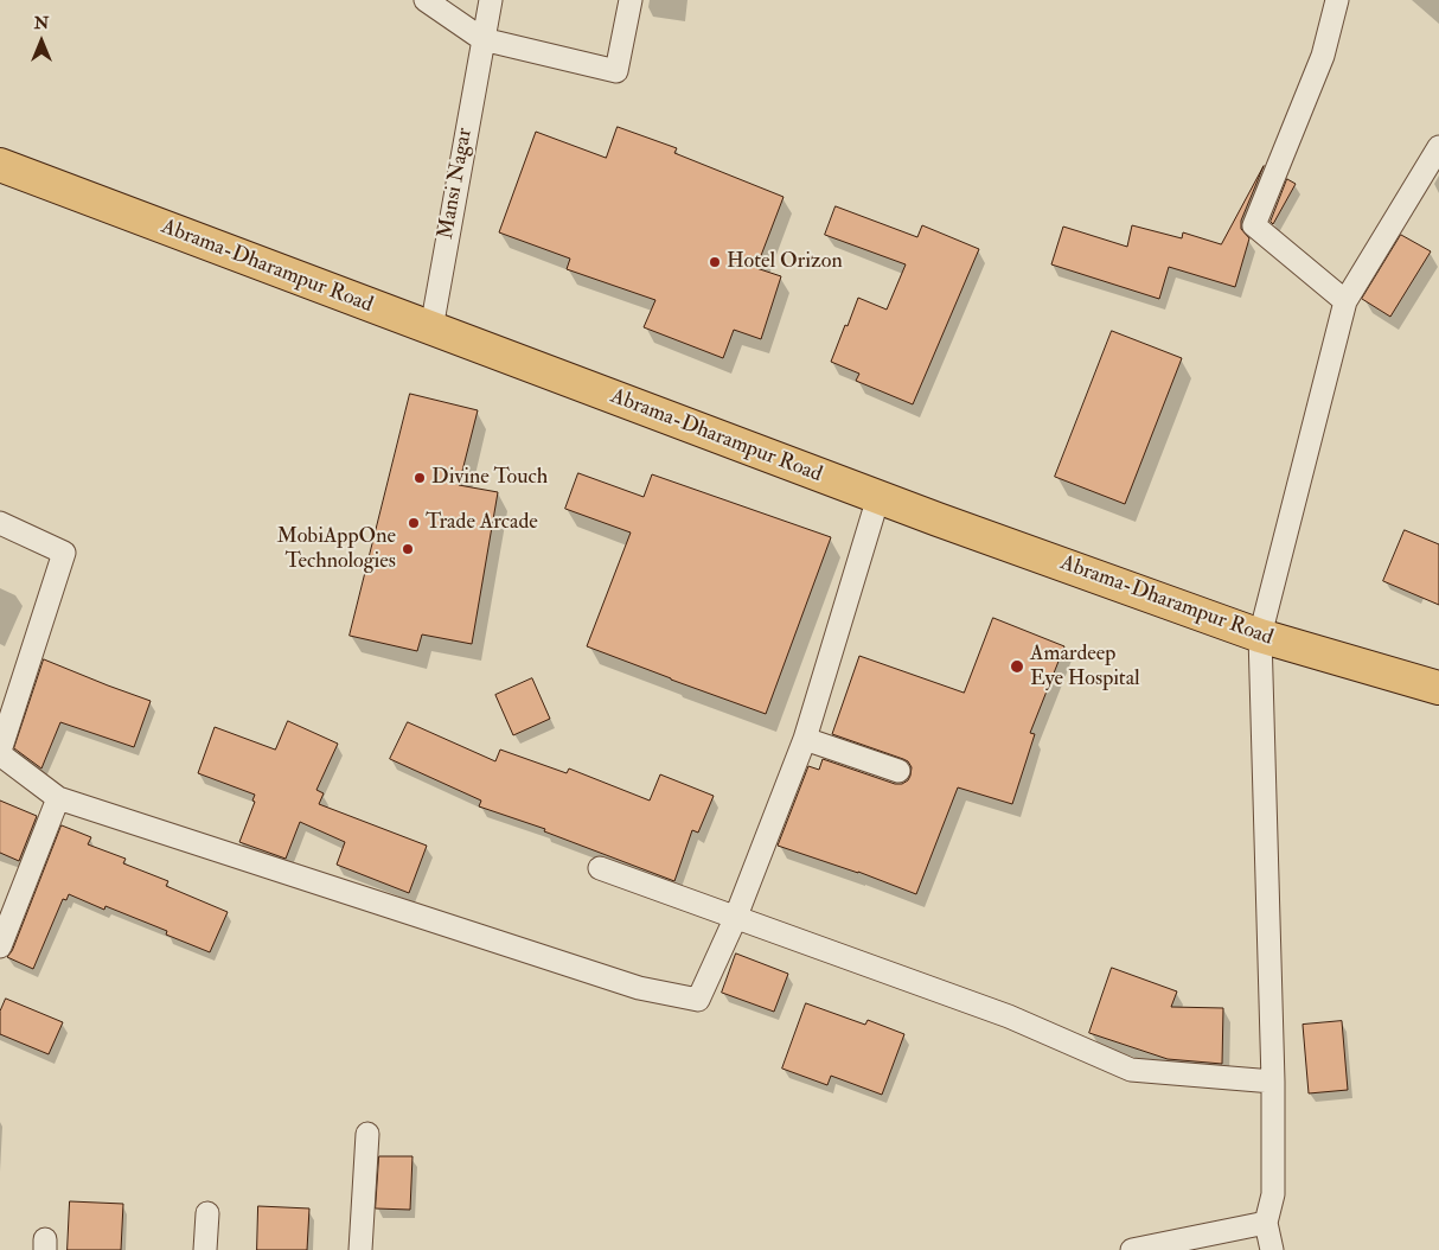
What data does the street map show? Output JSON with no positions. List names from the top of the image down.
{
  "streets": {
    "main road": ["Abrama-Dharampur Road"],
    "street": ["Mansi Nagar"]
  },
  "crossings": [
    ["Mansi Nagar", "Abrama-Dharampur Road"]
  ],
  "places": [
    "Hotel Orizon",
    "Divine Touch",
    "Trade Arcade",
    "MobiAppOne Technologies",
    "Amardeep Eye Hospital"
  ],
  "north": "top"
}
